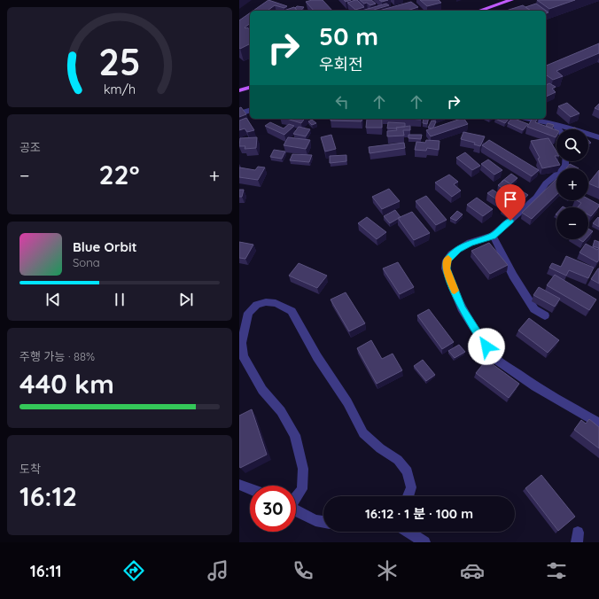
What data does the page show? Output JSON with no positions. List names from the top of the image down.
{
  "page": {
    "turn": ["50 m", "우회전"],
    "tile": [
      "공조",
      ["주행 가능 · 88%", "440 km"],
      ["도착", "16:12"]
    ],
    "map_buttons": ["+", "−"],
    "heat": ["−", "22°", "+"],
    "song": ["Blue Orbit", "Sona"],
    "limit": "30",
    "trip": "16:12 · 1 분 · 100 m",
    "tabs": "16:11",
    "gauge": ["25", "km/h"]
  }
}
